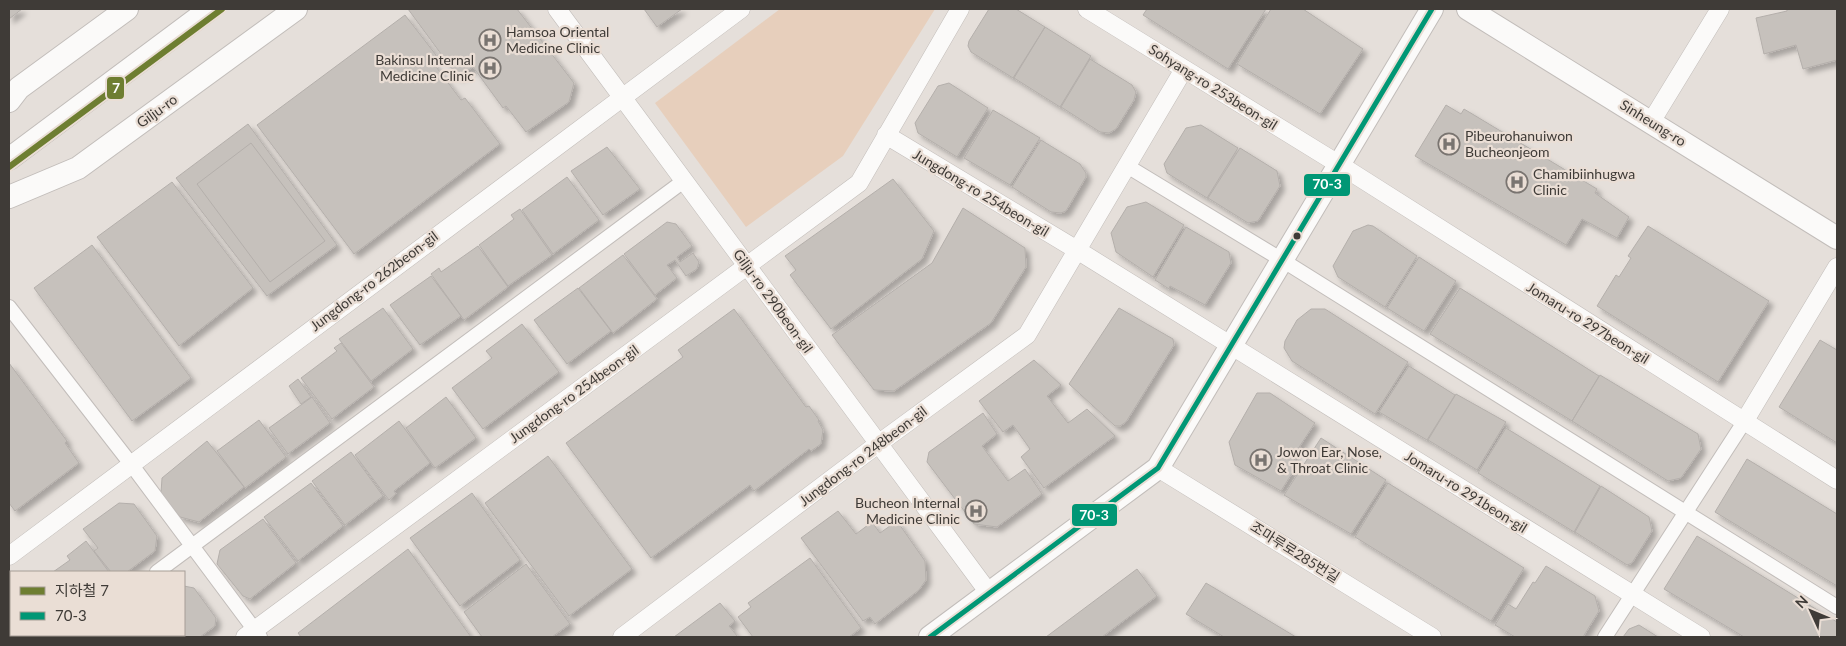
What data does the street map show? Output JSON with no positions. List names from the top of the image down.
{
  "streets": {
    "street": [
      "Sohyang-ro 253beon-gil",
      "Gilju-ro",
      "Sinheung-ro",
      "Jungdong-ro 254beon-gil",
      "Jungdong-ro 262beon-gil",
      "Gilju-ro 290beon-gil",
      "Jomaru-ro 297beon-gil",
      "Jungdong-ro 248beon-gil",
      "Jomaru-ro 291beon-gil",
      "조마루로285번길"
    ]
  },
  "crossings": [
    ["Sohyang-ro 253beon-gil", "Jomaru-ro 297beon-gil"],
    ["Sohyang-ro 253beon-gil", "Jungdong-ro 248beon-gil"],
    ["Jungdong-ro 254beon-gil", "Gilju-ro 290beon-gil"],
    ["Jungdong-ro 254beon-gil", "Jungdong-ro 248beon-gil"],
    ["Jungdong-ro 262beon-gil", "Gilju-ro 290beon-gil"],
    ["Gilju-ro 290beon-gil", "Jungdong-ro 248beon-gil"]
  ],
  "places": {
    "hospital": [
      "Hamsoa Oriental Medicine Clinic",
      "Bakinsu Internal Medicine Clinic",
      "Pibeurohanuiwon Bucheonjeom",
      "Chamibiinhugwa Clinic",
      "Jowon Ear, Nose, & Throat Clinic",
      "Bucheon Internal Medicine Clinic"
    ]
  },
  "lines": ["metro line 7", "transit line 70-3"],
  "legend": ["지하철 7", "70-3"],
  "north": "top left"
}
